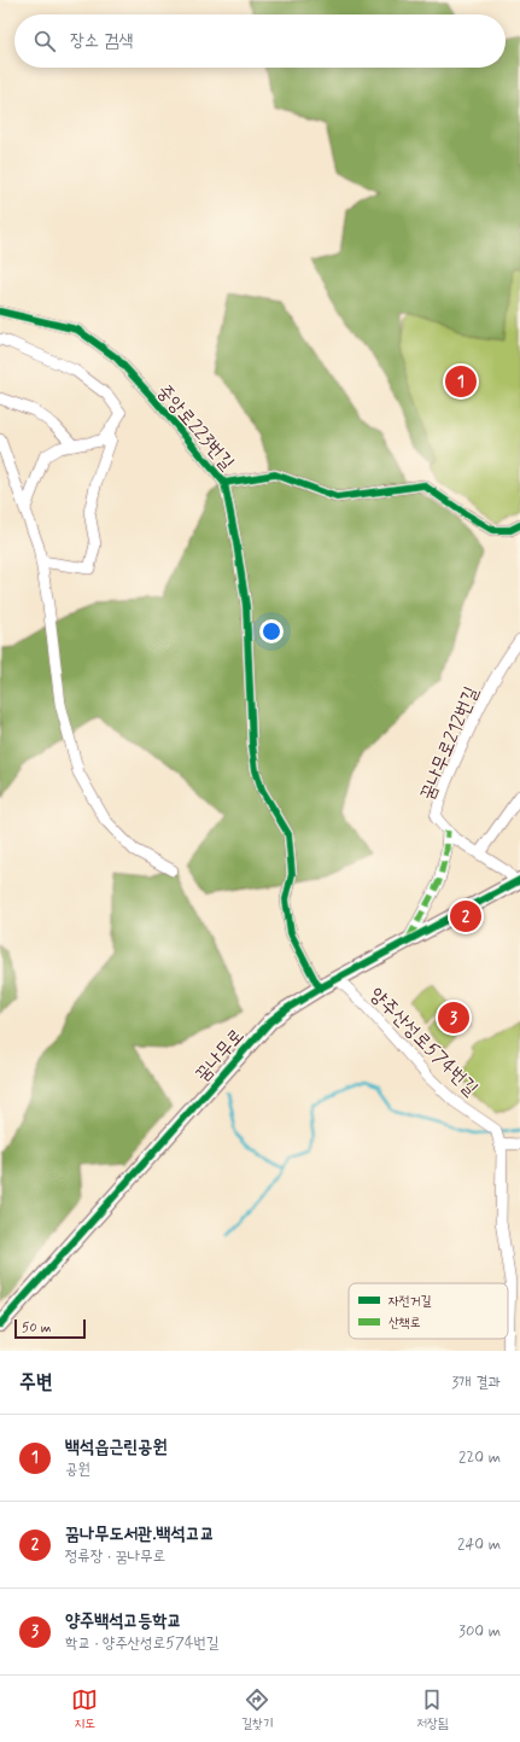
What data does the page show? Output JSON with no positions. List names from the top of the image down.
{
  "streets": {
    "street": [
      "중앙로223번길",
      "꿈나무로212번길",
      "양주산성로574번길",
      "꿈나무로"
    ]
  },
  "crossings": [
    ["양주산성로574번길", "꿈나무로"]
  ],
  "legend": ["자전거길", "산책로"],
  "scale_bar": "50 m",
  "page": {
    "search": "장소 검색",
    "pins": ["1", "2", "3"],
    "scale": "50 m",
    "heading": ["주변", "3개 결과"],
    "list": [
      {
        "mark": "1",
        "name": "백석읍근린공원",
        "note": "공원",
        "value": "220 m"
      },
      {
        "mark": "2",
        "name": "꿈나무도서관.백석고교",
        "note": "정류장 · 꿈나무로",
        "value": "240 m"
      },
      {
        "mark": "3",
        "name": "양주백석고등학교",
        "note": "학교 · 양주산성로574번길",
        "value": "300 m"
      }
    ],
    "nav": ["지도", "길찾기", "저장됨"]
  }
}
